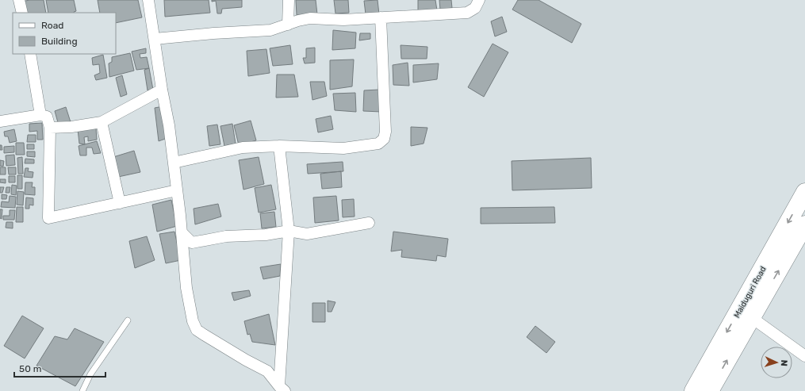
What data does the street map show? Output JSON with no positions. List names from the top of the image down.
{
  "streets": {
    "highway": ["Maiduguri Road"]
  },
  "legend": ["Road", "Building"],
  "scale_bar": "50 m",
  "north": "right"
}
